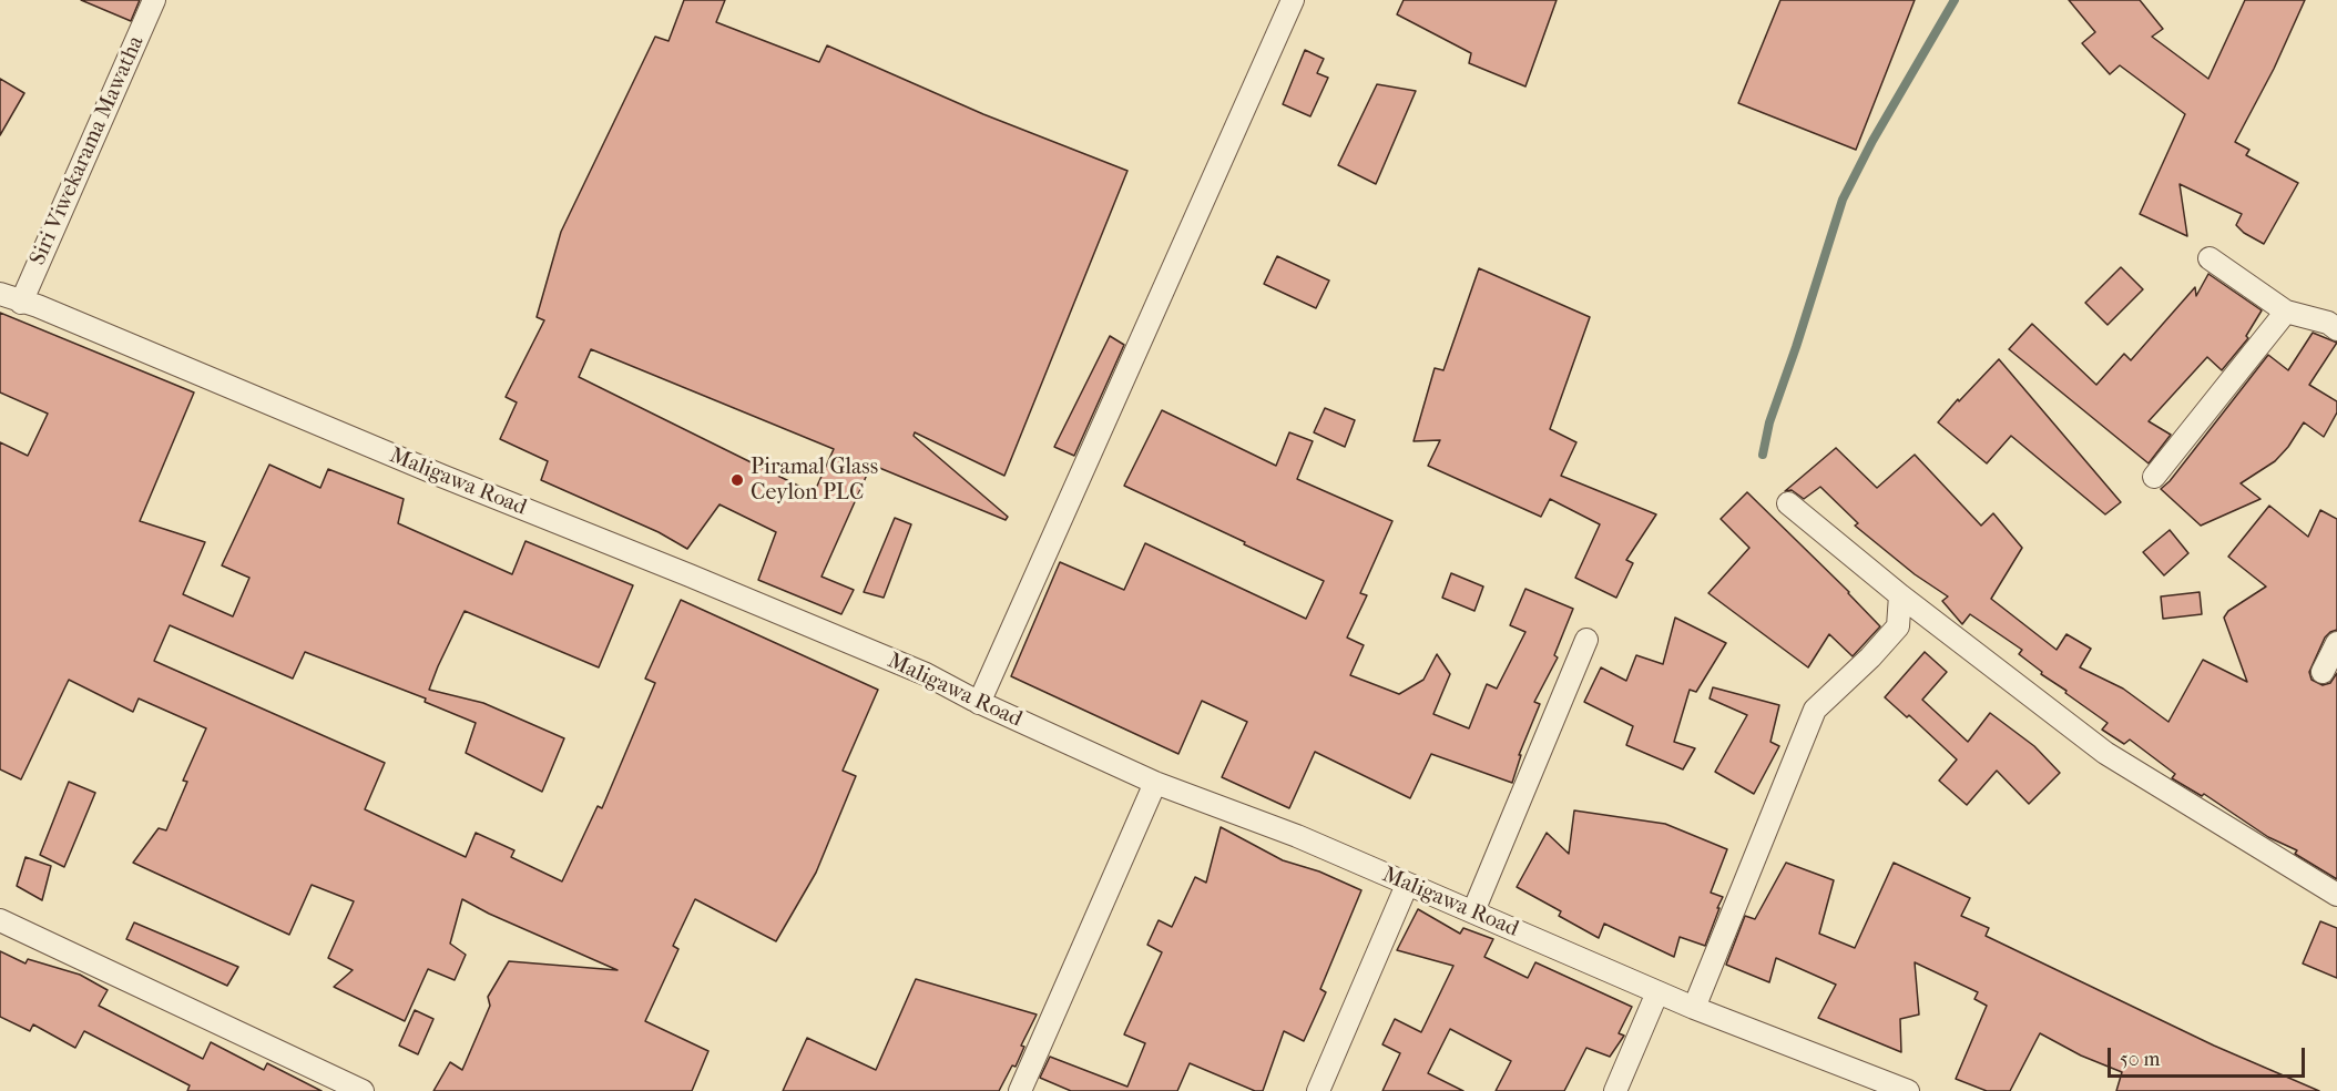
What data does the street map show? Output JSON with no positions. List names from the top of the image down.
{
  "streets": {
    "street": ["Siri Viwekarama Mawatha", "Maligawa Road"]
  },
  "crossings": [
    ["Siri Viwekarama Mawatha", "Maligawa Road"]
  ],
  "places": ["Piramal Glass Ceylon PLC"],
  "scale_bar": "50 m"
}
